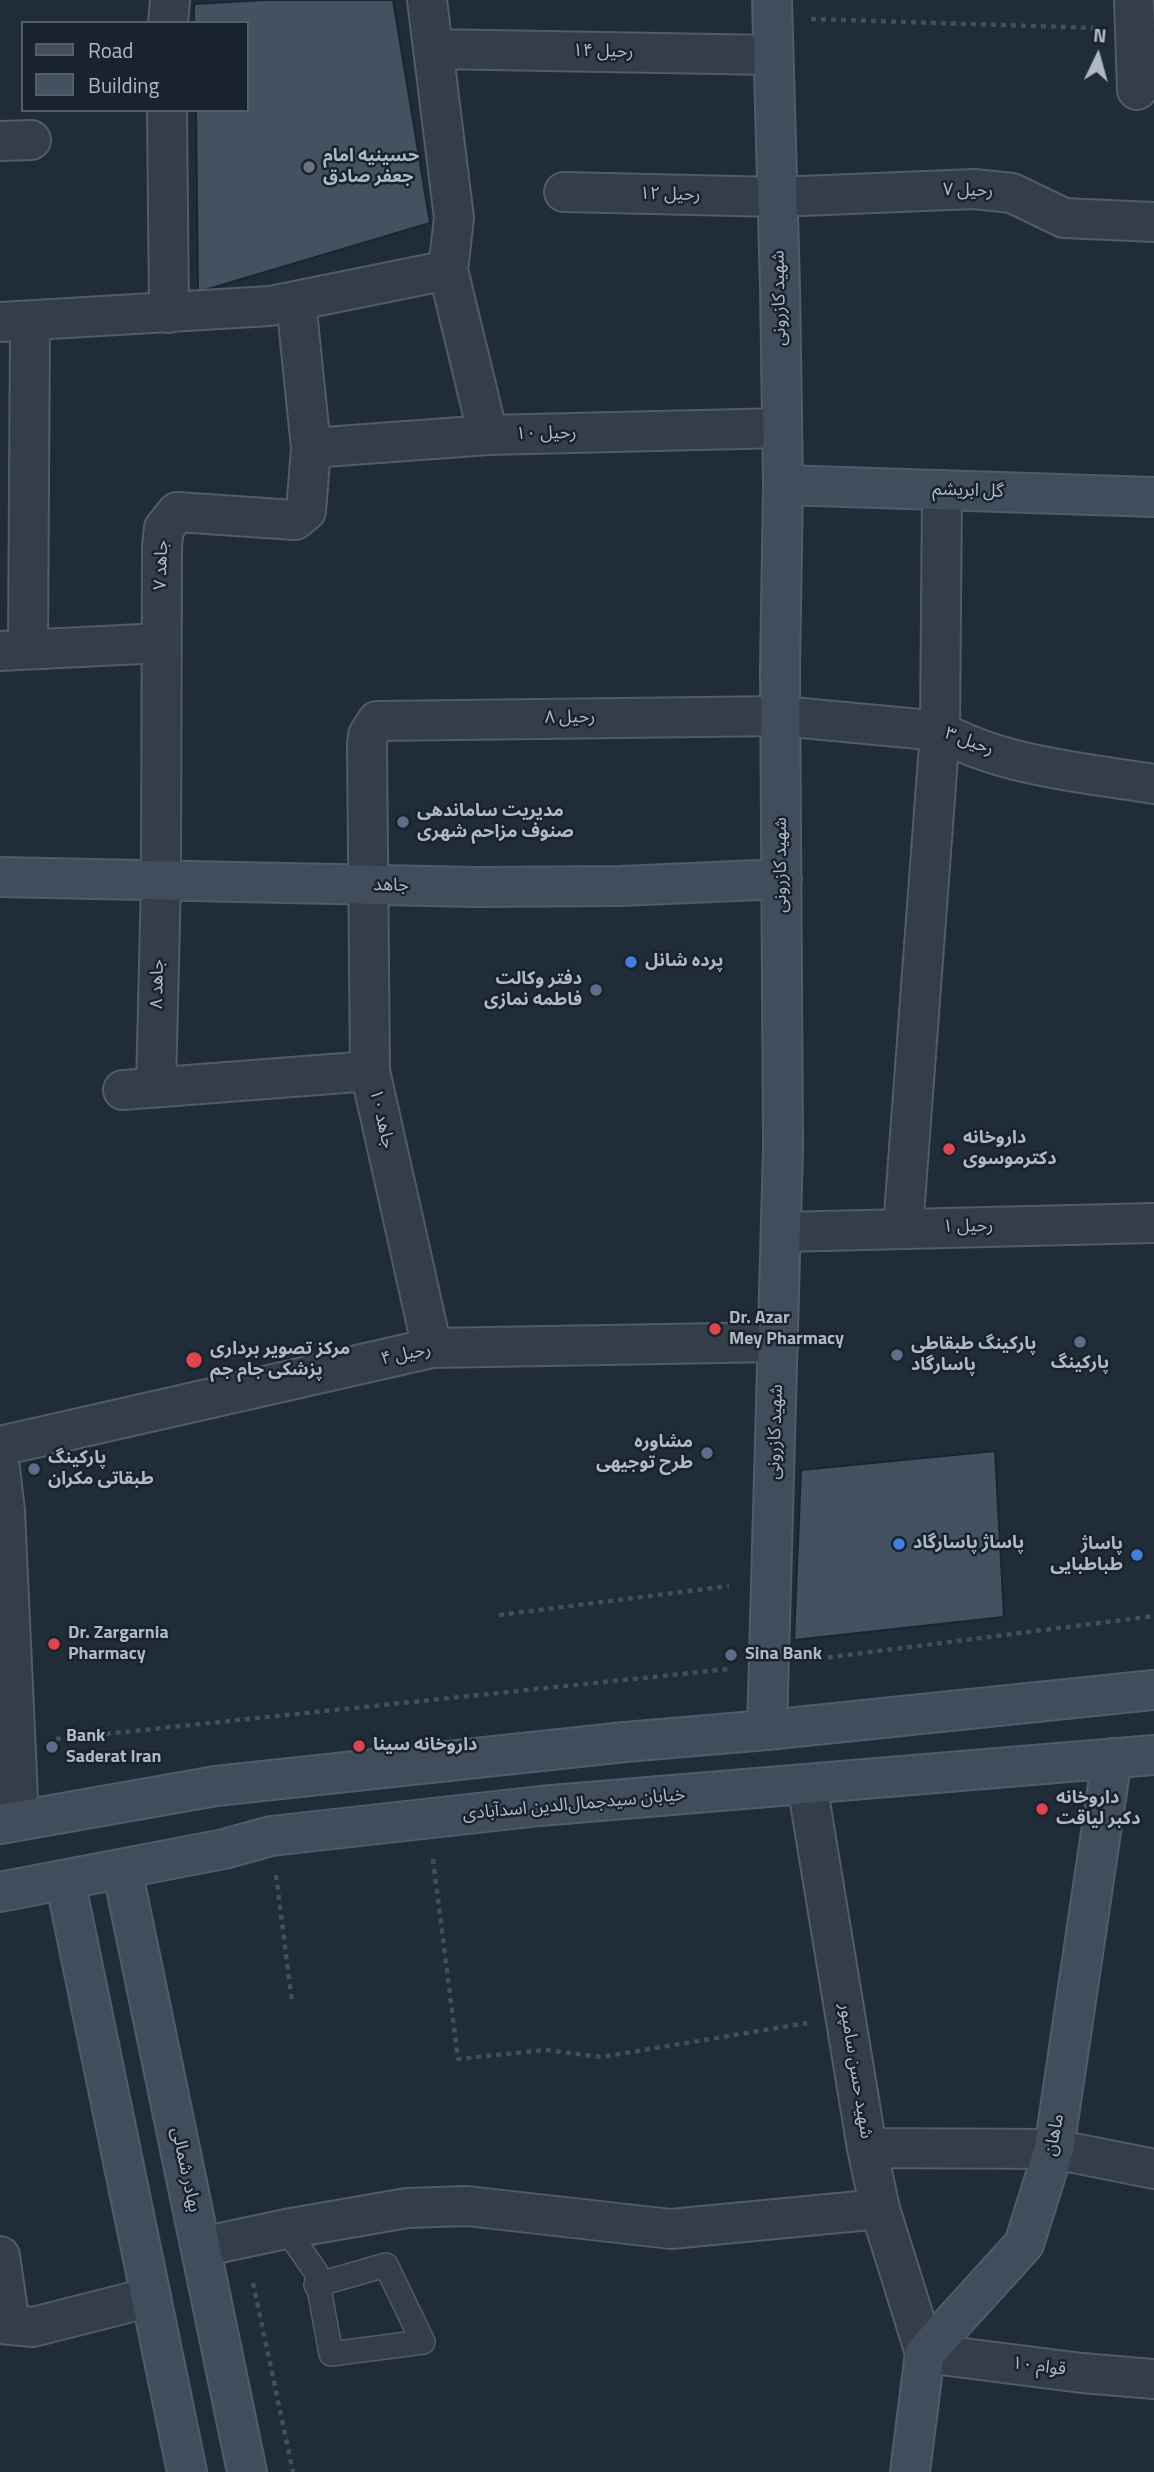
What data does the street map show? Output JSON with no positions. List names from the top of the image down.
{
  "streets": {
    "street": [
      "رحیل ۱۴",
      "رحیل ۷",
      "رحیل ۱۲",
      "شهید کازرونی",
      "رحیل ۱۰",
      "گل ابریشم",
      "جاهد ۷",
      "رحیل ۸",
      "رحیل ۳",
      "جاهد",
      "جاهد ۸",
      "جاهد ۱۰",
      "رحیل ۱",
      "رحیل ۴",
      "خیابان سیدجمال‌الدین اسدآبادی",
      "شهید حسن سامپور",
      "ماهان",
      "بهادر شمالی",
      "قوام ۱۰"
    ]
  },
  "crossings": [
    ["رحیل ۱۴", "شهید کازرونی"],
    ["رحیل ۷", "رحیل ۱۲"],
    ["رحیل ۷", "شهید کازرونی"],
    ["رحیل ۱۲", "شهید کازرونی"],
    ["شهید کازرونی", "رحیل ۱۰"],
    ["شهید کازرونی", "گل ابریشم"],
    ["شهید کازرونی", "رحیل ۸"],
    ["شهید کازرونی", "رحیل ۳"],
    ["شهید کازرونی", "جاهد"],
    ["شهید کازرونی", "رحیل ۱"],
    ["شهید کازرونی", "رحیل ۴"],
    ["رحیل ۱۰", "جاهد ۷"],
    ["جاهد ۷", "جاهد"],
    ["جاهد ۷", "جاهد ۸"],
    ["رحیل ۸", "رحیل ۳"],
    ["رحیل ۸", "جاهد ۱۰"],
    ["جاهد", "جاهد ۸"],
    ["جاهد", "جاهد ۱۰"],
    ["جاهد ۸", "جاهد ۱۰"],
    ["جاهد ۱۰", "رحیل ۴"],
    ["خیابان سیدجمال‌الدین اسدآبادی", "شهید حسن سامپور"],
    ["خیابان سیدجمال‌الدین اسدآبادی", "ماهان"],
    ["خیابان سیدجمال‌الدین اسدآبادی", "بهادر شمالی"],
    ["شهید حسن سامپور", "ماهان"],
    ["شهید حسن سامپور", "قوام ۱۰"],
    ["ماهان", "قوام ۱۰"]
  ],
  "places": [
    "حسینیه امام جعفر صادق",
    "مدیریت ساماندهی صنوف مزاحم شهری",
    "پرده شانل",
    "دفتر وکالت فاطمه نمازی",
    "داروخانه دکترموسوی",
    "Dr. Azar Mey Pharmacy",
    "پارکینگ",
    "پارکینگ طبقاطی پاسارگاد",
    "مرکز تصویر برداری پزشکی جام جم",
    "مشاوره طرح توجیهی",
    "پارکینگ طبقاتی مکران",
    "پاساژ پاسارگاد",
    "پاساژ طباطبایی",
    "Dr. Zargarnia Pharmacy",
    "Sina Bank",
    "داروخانه سینا",
    "Bank Saderat Iran",
    "داروخانه دکبر لیاقت"
  ],
  "legend": ["Road", "Building"],
  "north": "top"
}
